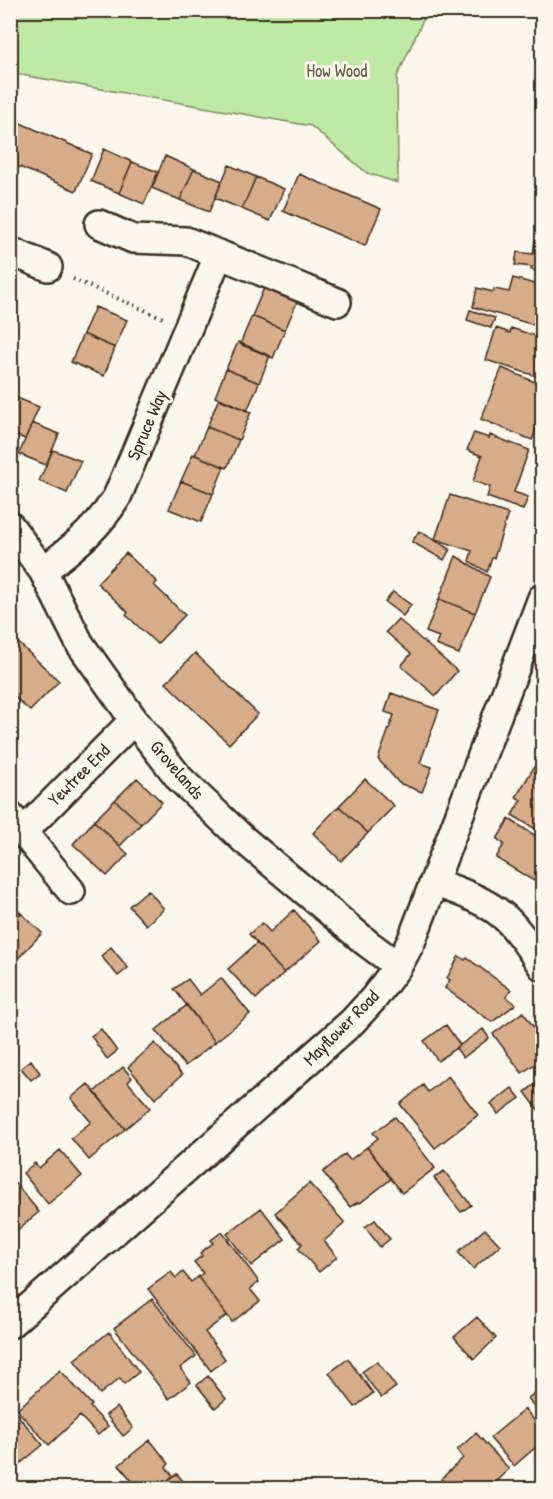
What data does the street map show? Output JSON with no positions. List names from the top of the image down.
{
  "streets": {
    "street": [
      "Spruce Way",
      "Grovelands",
      "Yewtree End",
      "Mayflower Road"
    ]
  },
  "crossings": [
    ["Spruce Way", "Grovelands"],
    ["Grovelands", "Yewtree End"],
    ["Grovelands", "Mayflower Road"]
  ],
  "parks": ["How Wood"]
}
